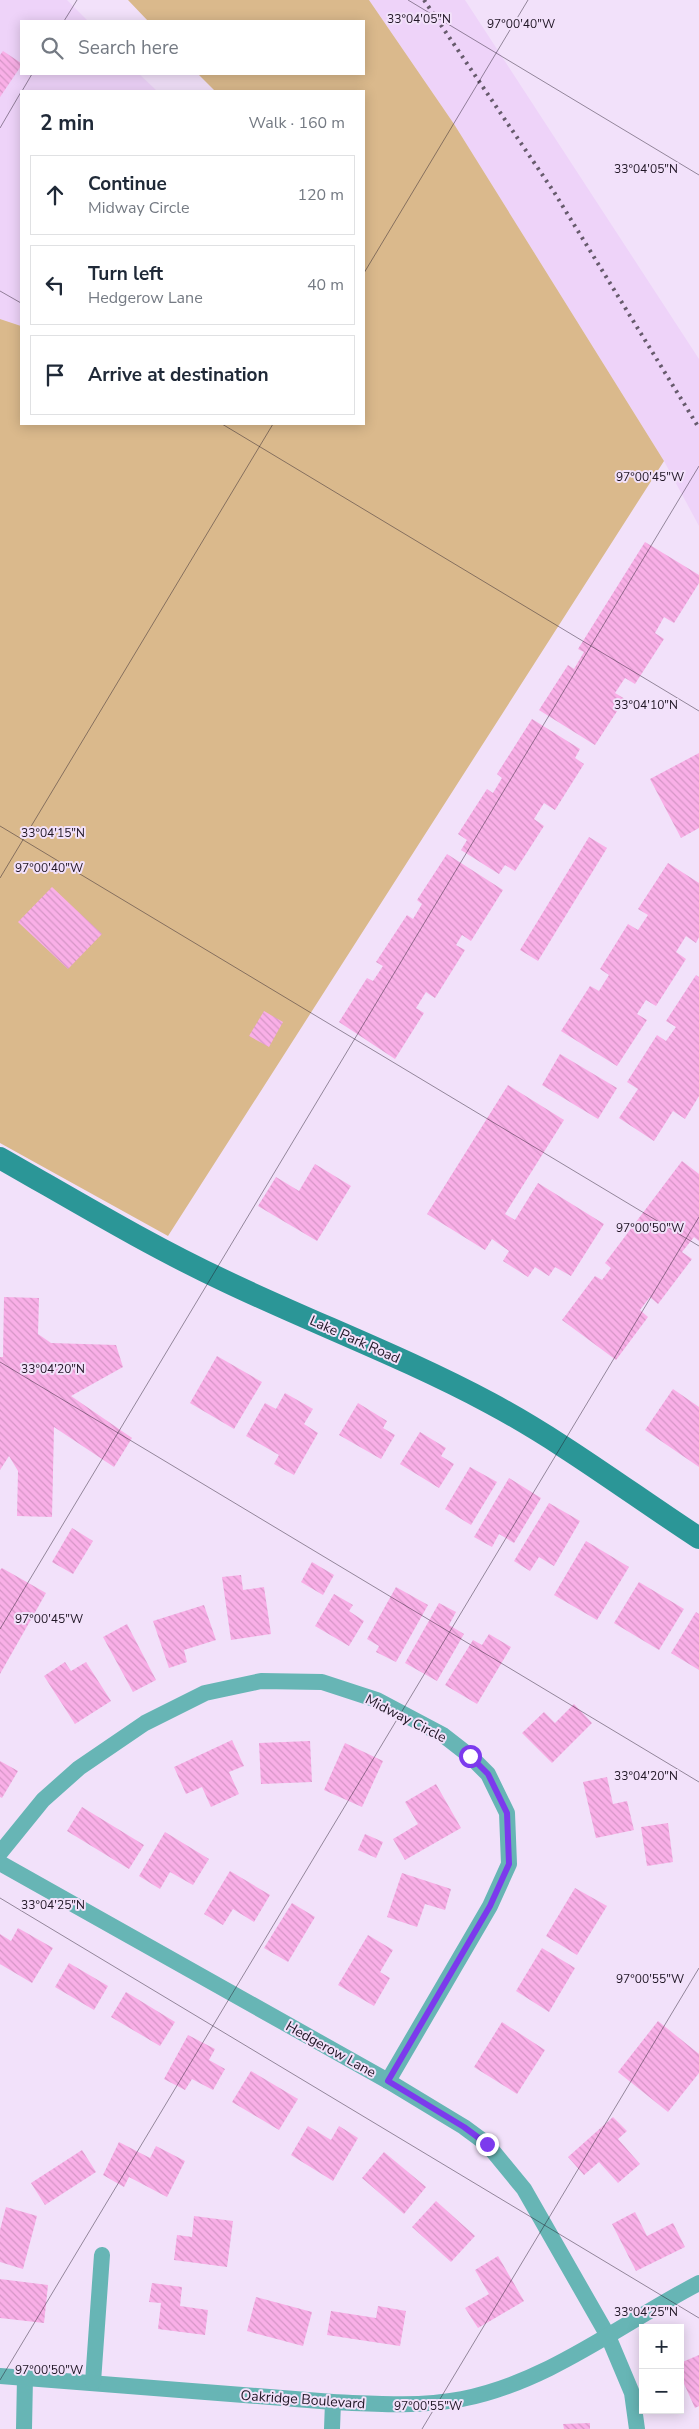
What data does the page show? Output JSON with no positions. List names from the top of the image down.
{
  "streets": {
    "main road": ["Lake Park Road"],
    "street": ["Midway Circle", "Hedgerow Lane", "Oakridge Boulevard"]
  },
  "crossings": [
    ["Midway Circle", "Hedgerow Lane"],
    ["Hedgerow Lane", "Oakridge Boulevard"]
  ],
  "page": {
    "search": "Search here",
    "heading": ["2 min", "Walk · 160 m"],
    "list": [
      ["Continue", "Midway Circle", "120 m"],
      ["Turn left", "Hedgerow Lane", "40 m"],
      "Arrive at destination"
    ],
    "map_buttons": ["+", "−"]
  },
  "coordinates": [
    "33°04'05\"N",
    "97°00'40\"W",
    "97°00'45\"W",
    "33°04'10\"N",
    "33°04'15\"N",
    "97°00'50\"W",
    "33°04'20\"N",
    "33°04'25\"N",
    "97°00'55\"W"
  ]
}
